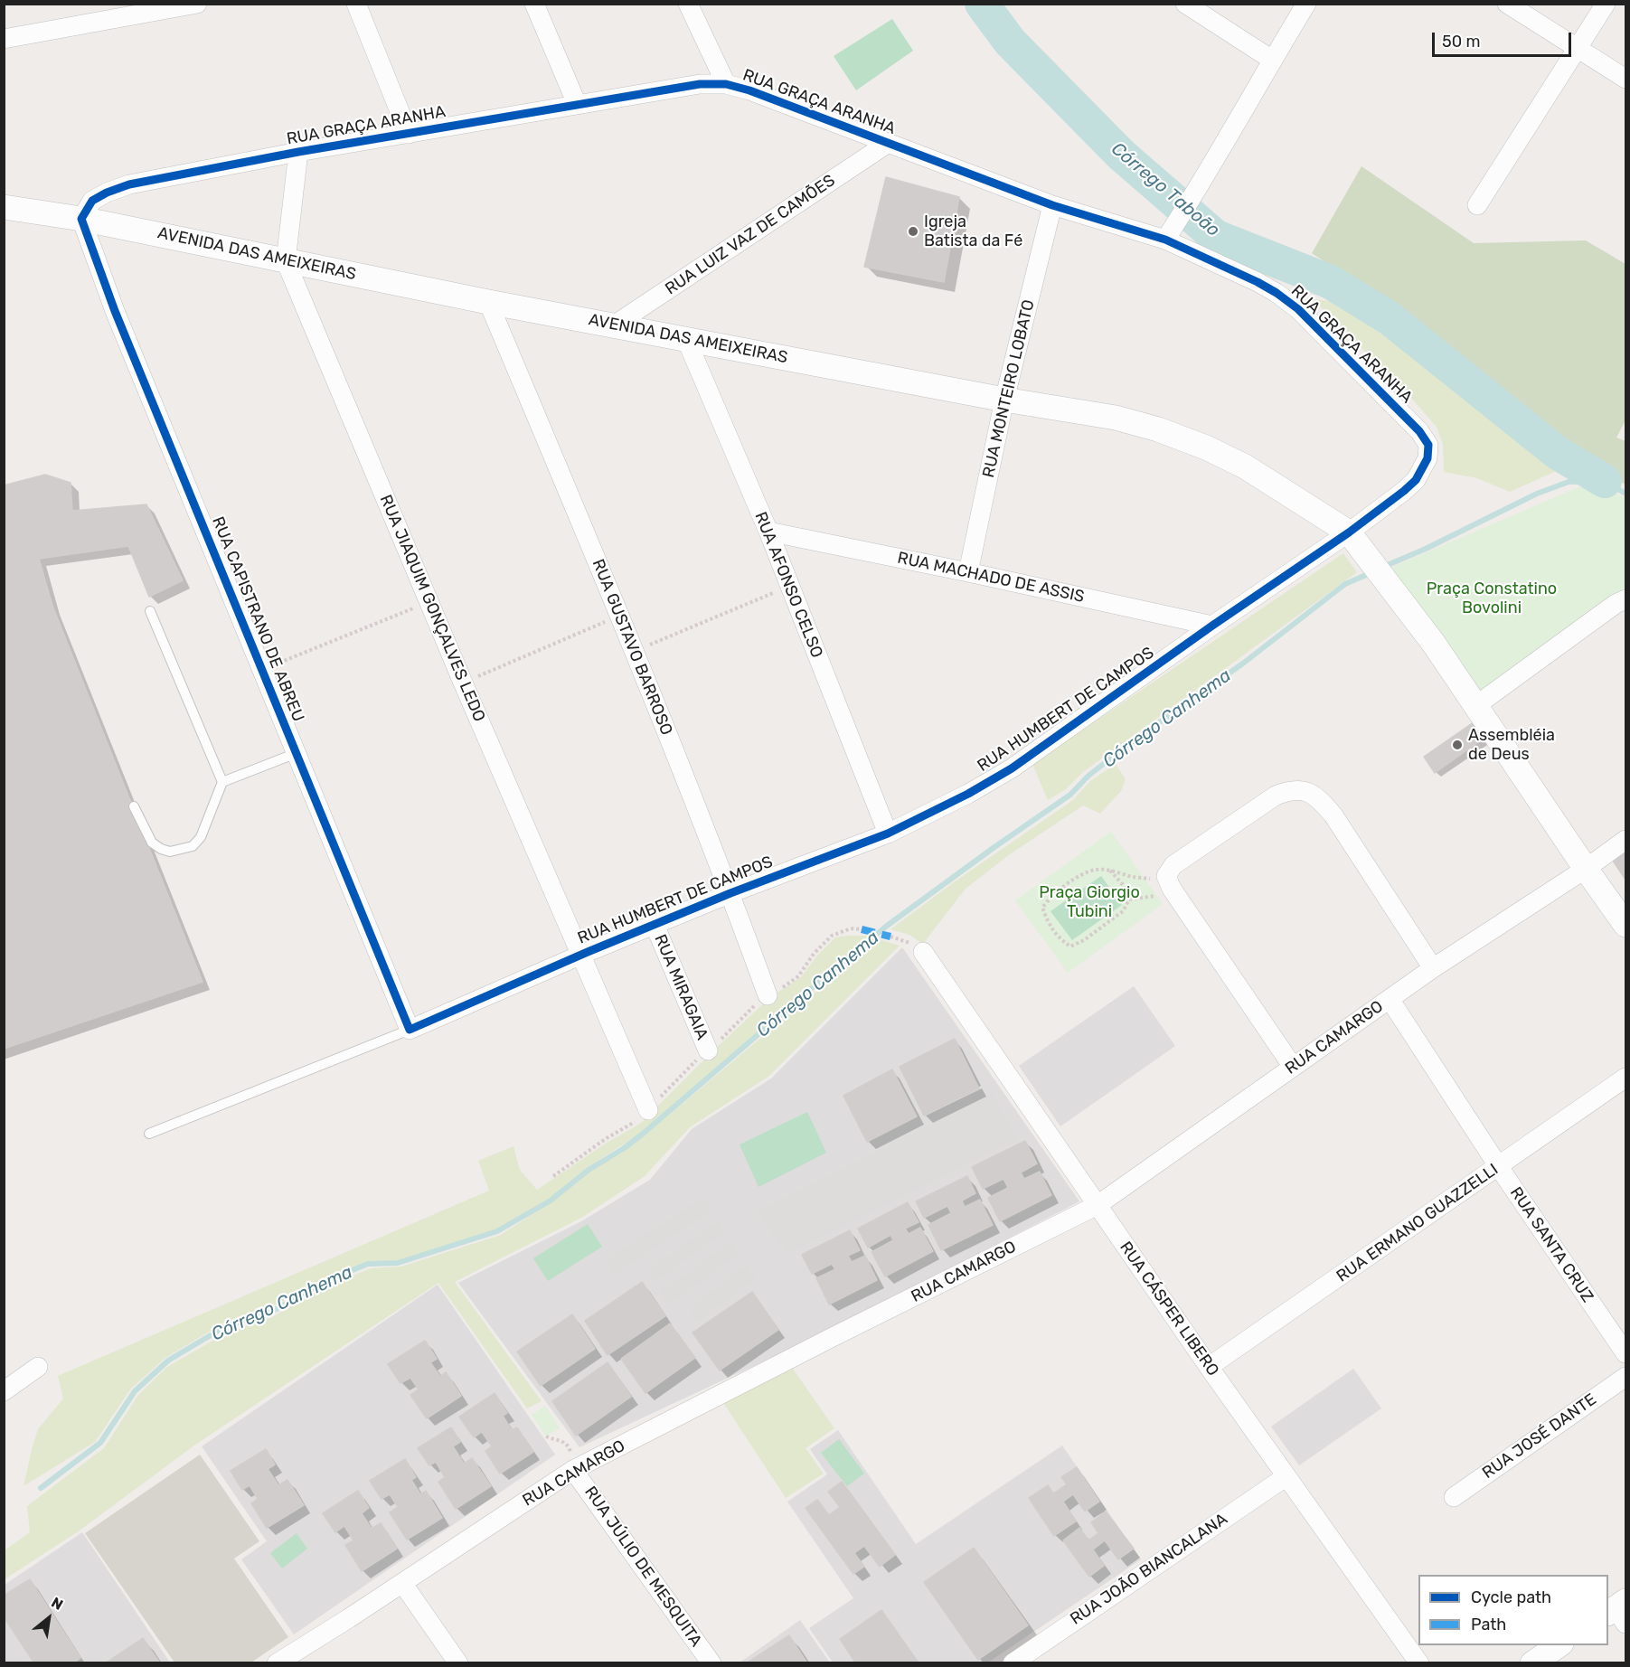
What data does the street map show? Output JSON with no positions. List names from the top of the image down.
{
  "streets": {
    "street": [
      "RUA GRAÇA ARANHA",
      "RUA LUIZ VAZ DE CAMÕES",
      "AVENIDA DAS AMEIXEIRAS",
      "RUA MONTEIRO LOBATO",
      "RUA MACHADO DE ASSIS",
      "RUA AFONSO CELSO",
      "RUA JIAQUIM GONÇALVES LEDO",
      "RUA CAPISTRANO DE ABREU",
      "RUA GUSTAVO BARROSO",
      "RUA HUMBERT DE CAMPOS",
      "RUA MIRAGAIA",
      "RUA CAMARGO",
      "RUA ERMANO GUAZZELLI",
      "RUA SANTA CRUZ",
      "RUA CÁSPER LIBERO",
      "RUA JOSÉ DANTE",
      "RUA JÚLIO DE MESQUITA",
      "RUA JOÃO BIANCALANA"
    ]
  },
  "crossings": [
    ["RUA GRAÇA ARANHA", "RUA LUIZ VAZ DE CAMÕES"],
    ["RUA GRAÇA ARANHA", "AVENIDA DAS AMEIXEIRAS"],
    ["RUA GRAÇA ARANHA", "RUA MONTEIRO LOBATO"],
    ["RUA GRAÇA ARANHA", "RUA CAPISTRANO DE ABREU"],
    ["RUA GRAÇA ARANHA", "RUA HUMBERT DE CAMPOS"],
    ["RUA LUIZ VAZ DE CAMÕES", "AVENIDA DAS AMEIXEIRAS"],
    ["AVENIDA DAS AMEIXEIRAS", "RUA MONTEIRO LOBATO"],
    ["AVENIDA DAS AMEIXEIRAS", "RUA AFONSO CELSO"],
    ["AVENIDA DAS AMEIXEIRAS", "RUA JIAQUIM GONÇALVES LEDO"],
    ["AVENIDA DAS AMEIXEIRAS", "RUA CAPISTRANO DE ABREU"],
    ["AVENIDA DAS AMEIXEIRAS", "RUA GUSTAVO BARROSO"],
    ["AVENIDA DAS AMEIXEIRAS", "RUA HUMBERT DE CAMPOS"],
    ["AVENIDA DAS AMEIXEIRAS", "RUA CAMARGO"],
    ["RUA MONTEIRO LOBATO", "RUA MACHADO DE ASSIS"],
    ["RUA MACHADO DE ASSIS", "RUA AFONSO CELSO"],
    ["RUA MACHADO DE ASSIS", "RUA HUMBERT DE CAMPOS"],
    ["RUA AFONSO CELSO", "RUA HUMBERT DE CAMPOS"],
    ["RUA JIAQUIM GONÇALVES LEDO", "RUA HUMBERT DE CAMPOS"],
    ["RUA CAPISTRANO DE ABREU", "RUA HUMBERT DE CAMPOS"],
    ["RUA GUSTAVO BARROSO", "RUA HUMBERT DE CAMPOS"],
    ["RUA HUMBERT DE CAMPOS", "RUA MIRAGAIA"],
    ["RUA CAMARGO", "RUA SANTA CRUZ"],
    ["RUA CAMARGO", "RUA CÁSPER LIBERO"],
    ["RUA CAMARGO", "RUA JÚLIO DE MESQUITA"],
    ["RUA ERMANO GUAZZELLI", "RUA SANTA CRUZ"],
    ["RUA ERMANO GUAZZELLI", "RUA CÁSPER LIBERO"],
    ["RUA CÁSPER LIBERO", "RUA JOÃO BIANCALANA"]
  ],
  "water": ["Córrego Taboão", "Córrego Canhema"],
  "parks": ["Praça Constatino Bovolini", "Praça Giorgio Tubini"],
  "places": ["Igreja Batista da Fé", "Assembléia de Deus"],
  "legend": ["Cycle path", "Path"],
  "scale_bar": "50 m",
  "north": "top right"
}
